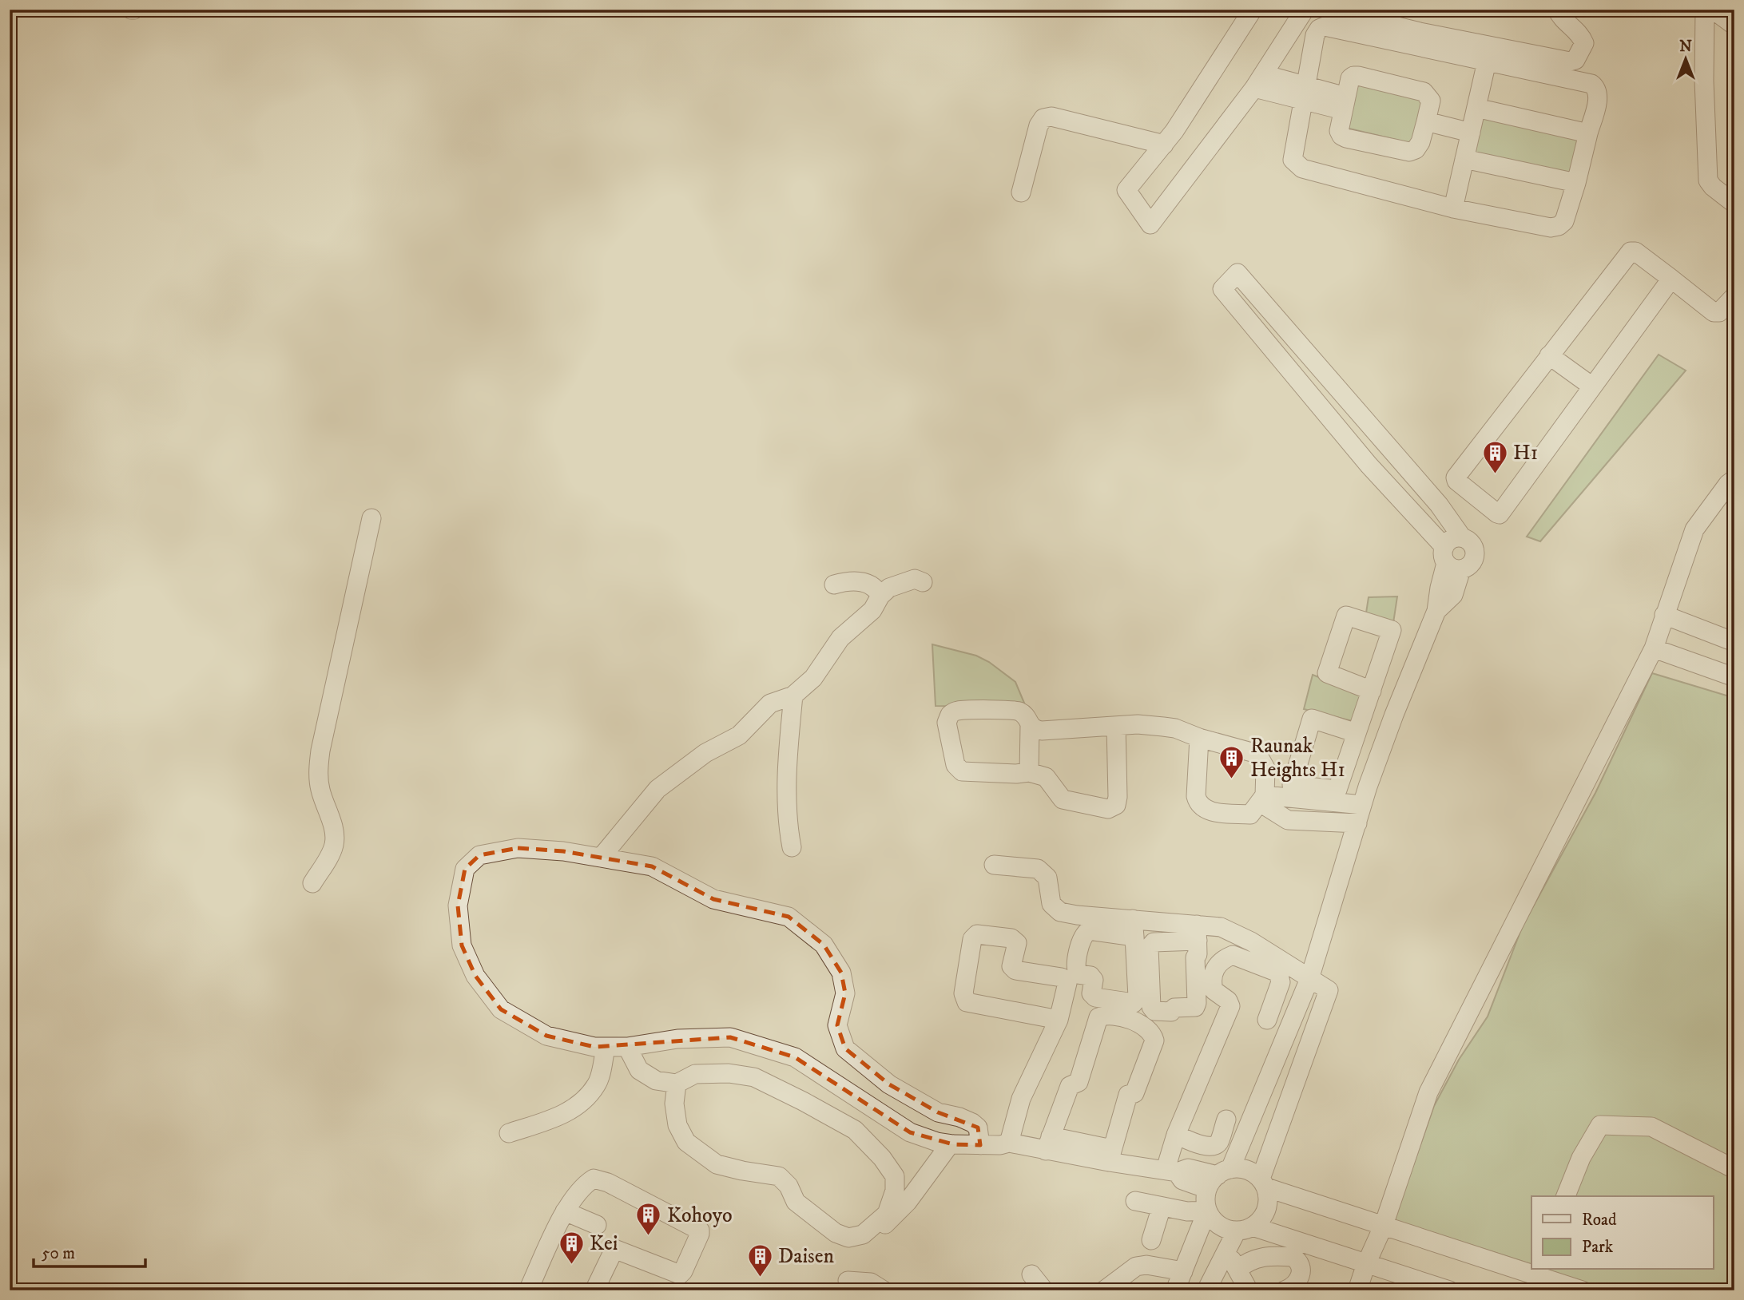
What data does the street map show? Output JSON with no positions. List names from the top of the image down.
{
  "places": {
    "building": [
      "H1",
      "Raunak Heights H1",
      "Kohoyo",
      "Kei",
      "Daisen"
    ]
  },
  "legend": ["Road", "Park"],
  "scale_bar": "50 m",
  "north": "top"
}
